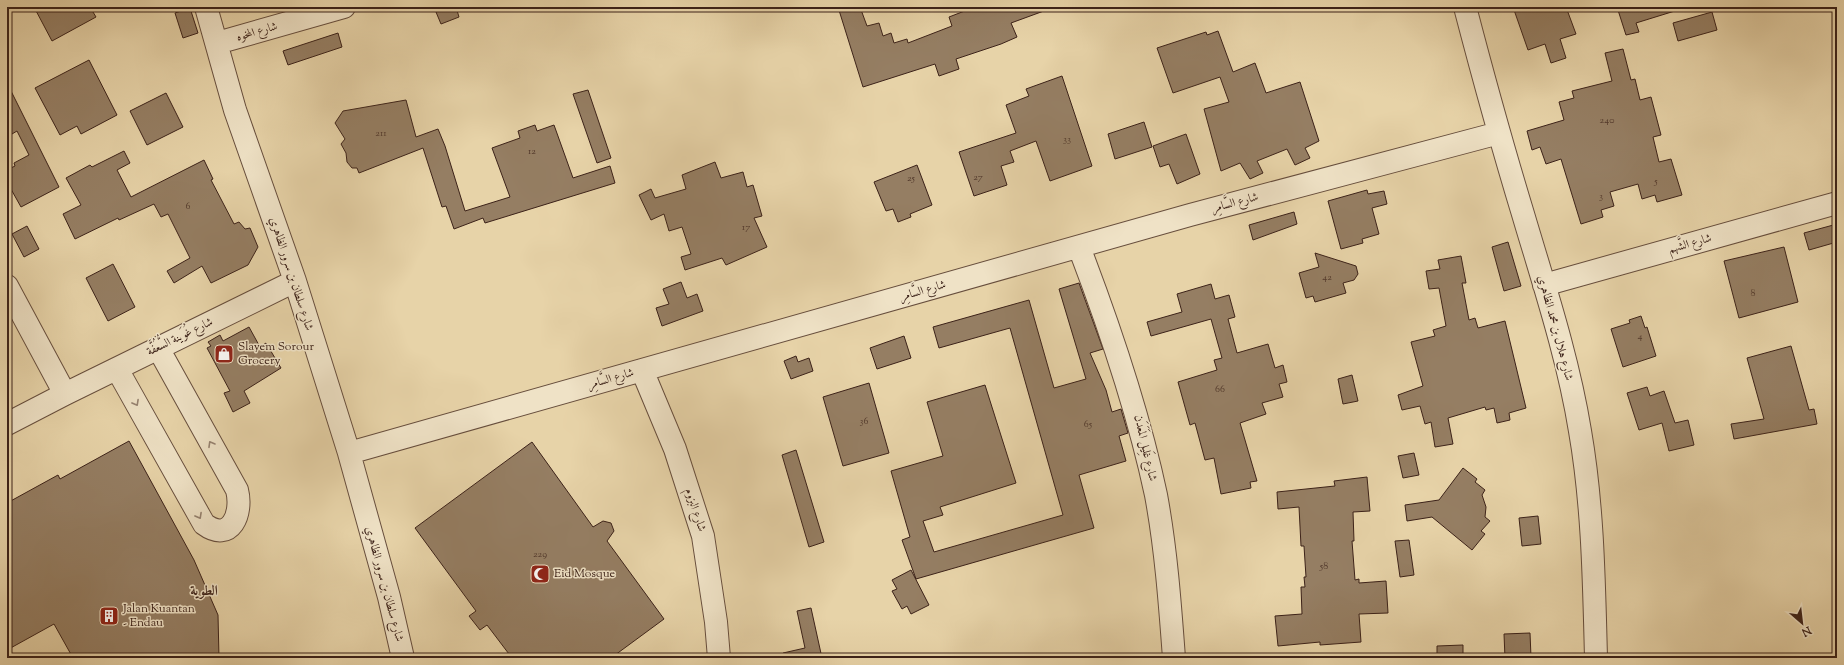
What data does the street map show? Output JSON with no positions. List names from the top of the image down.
{
  "streets": {
    "street": [
      "شارع المخوه",
      "شارع السَّامِر",
      "شارع الشَّهم",
      "شارع سلطان بن سرور الظاهري",
      "شارع هلال بن محمد الظاهري",
      "شارع غُوَينة السُّعُفَّة",
      "شارع غَلِيل المَعَدَن",
      "شارع البزوم"
    ]
  },
  "crossings": [
    ["شارع المخوه", "شارع سلطان بن سرور الظاهري"],
    ["شارع السَّامِر", "شارع سلطان بن سرور الظاهري"],
    ["شارع السَّامِر", "شارع هلال بن محمد الظاهري"],
    ["شارع السَّامِر", "شارع غَلِيل المَعَدَن"],
    ["شارع السَّامِر", "شارع البزوم"],
    ["شارع الشَّهم", "شارع هلال بن محمد الظاهري"],
    ["شارع سلطان بن سرور الظاهري", "شارع غُوَينة السُّعُفَّة"]
  ],
  "districts": ["الطوية"],
  "places": {
    "shop": ["Slayem Sorour Grocery"],
    "mosque": ["Eid Mosque"],
    "building": ["Jalan Kuantan - Endau"]
  },
  "house_numbers": [
    "240",
    "211",
    "33",
    "12",
    "27",
    "25",
    "5",
    "3",
    "6",
    "17",
    "42",
    "8",
    "4",
    "66",
    "36",
    "65",
    "229",
    "58"
  ],
  "north": "bottom right"
}
